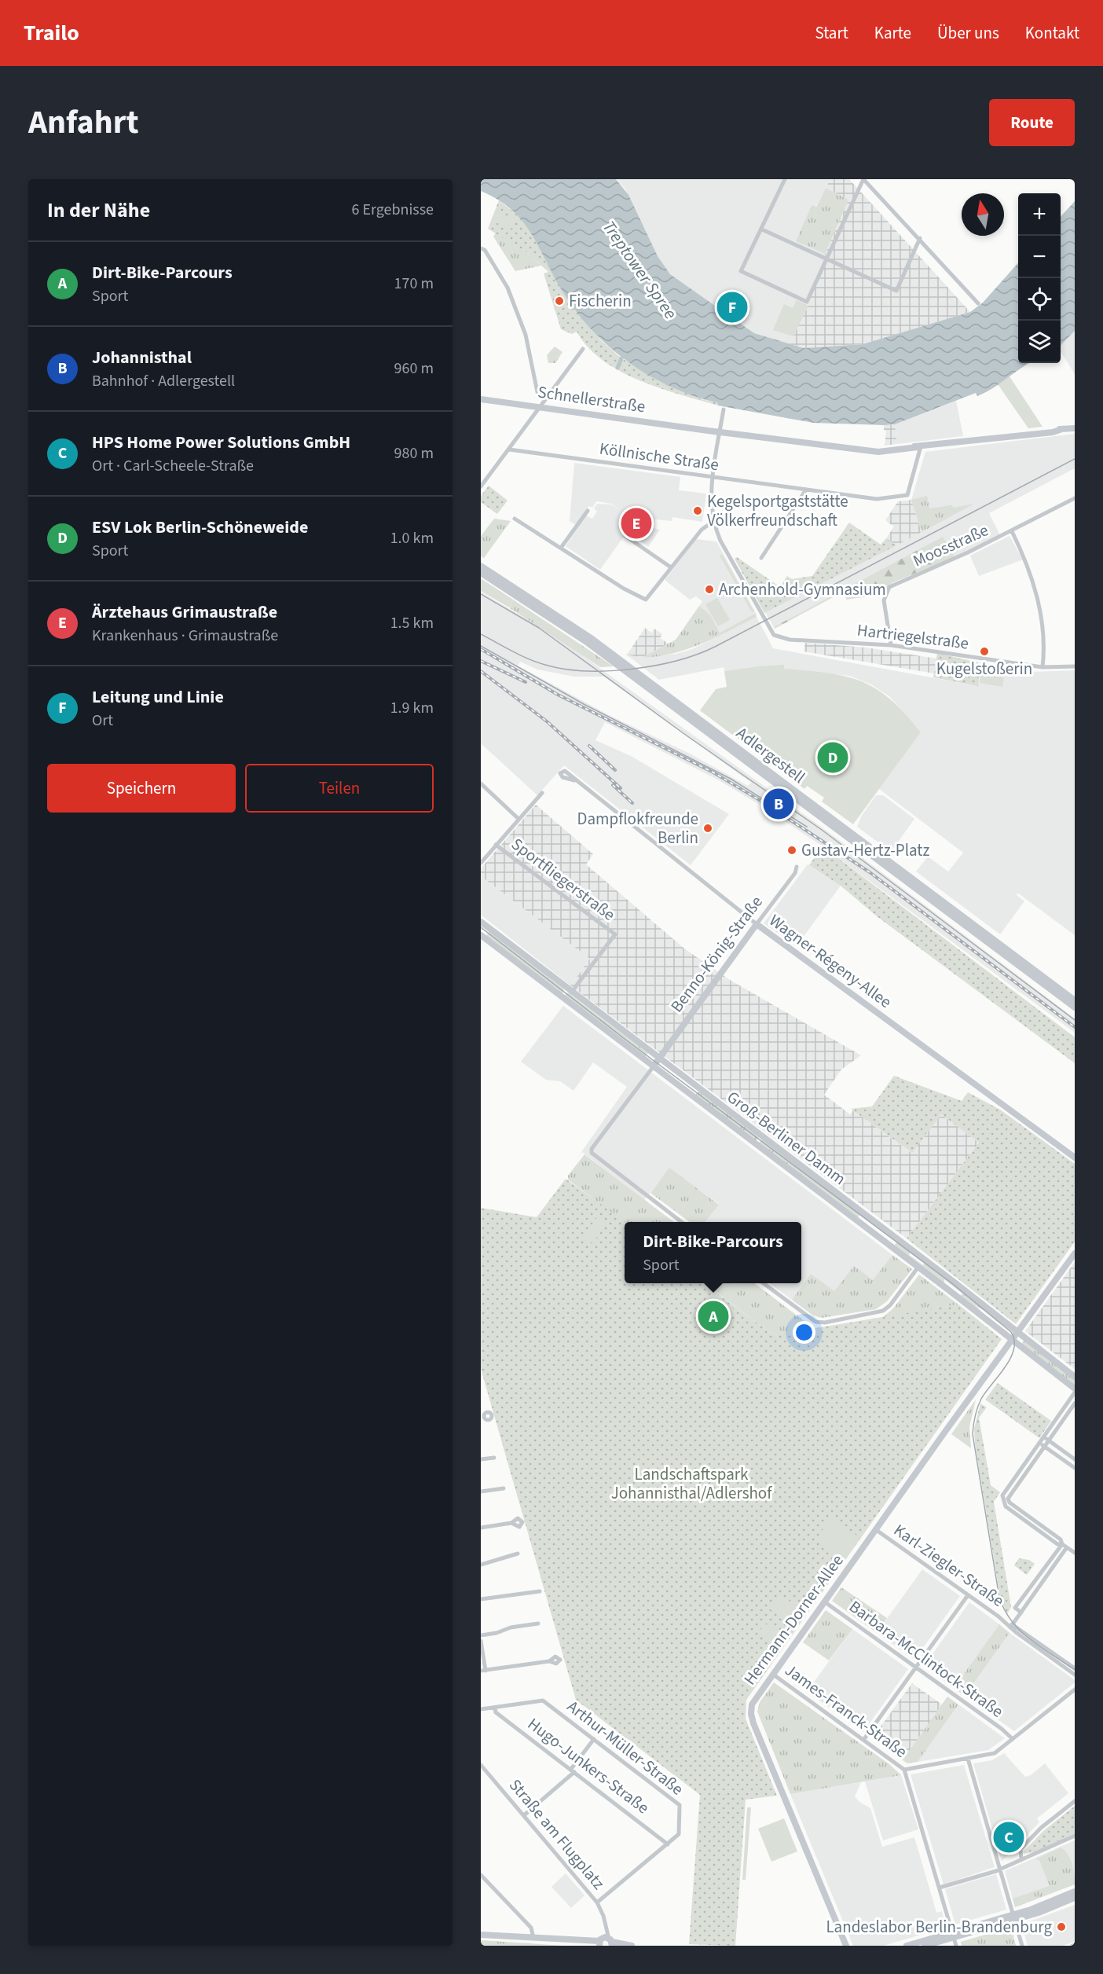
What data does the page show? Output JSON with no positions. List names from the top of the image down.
{
  "streets": {
    "main road": [
      "Schnellerstraße",
      "Adlergestell",
      "Benno-König-Straße",
      "Wagner-Régeny-Allee",
      "Groß-Berliner Damm",
      "Hermann-Dorner-Allee"
    ],
    "street": [
      "Köllnische Straße",
      "Moosstraße",
      "Hartriegelstraße",
      "Sportfliegerstraße",
      "Karl-Ziegler-Straße",
      "Barbara-McClintock-Straße",
      "James-Franck-Straße",
      "Arthur-Müller-Straße",
      "Hugo-Junkers-Straße",
      "Straße am Flugplatz"
    ]
  },
  "crossings": [
    ["Schnellerstraße", "Köllnische Straße"],
    ["Moosstraße", "Hartriegelstraße"],
    ["Sportfliegerstraße", "Groß-Berliner Damm"],
    ["Benno-König-Straße", "Wagner-Régeny-Allee"],
    ["Benno-König-Straße", "Groß-Berliner Damm"],
    ["Groß-Berliner Damm", "Hermann-Dorner-Allee"],
    ["Karl-Ziegler-Straße", "Hermann-Dorner-Allee"],
    ["Hermann-Dorner-Allee", "Barbara-McClintock-Straße"],
    ["Hermann-Dorner-Allee", "James-Franck-Straße"],
    ["Arthur-Müller-Straße", "Hugo-Junkers-Straße"],
    ["Arthur-Müller-Straße", "Straße am Flugplatz"]
  ],
  "water": ["Treptower Spree"],
  "parks": ["Landschaftspark Johannisthal/Adlershof"],
  "places": [
    "Fischerin",
    "Kegelsportgaststätte Völkerfreundschaft",
    "Archenhold-Gymnasium",
    "Kugelstoßerin",
    "Dampflokfreunde Berlin",
    "Gustav-Hertz-Platz",
    "Landeslabor Berlin-Brandenburg"
  ],
  "north": "top",
  "page": {
    "header": "Trailo",
    "nav": [
      "Start",
      "Karte",
      "Über uns",
      "Kontakt"
    ],
    "title": "Anfahrt",
    "buttons": [
      "Route",
      ["Speichern", "Teilen"]
    ],
    "heading": ["In der Nähe", "6 Ergebnisse"],
    "map_buttons": ["+", "−"],
    "list": [
      {
        "mark": "A",
        "name": "Dirt-Bike-Parcours",
        "note": "Sport",
        "value": "170 m"
      },
      {
        "mark": "B",
        "name": "Johannisthal",
        "note": "Bahnhof · Adlergestell",
        "value": "960 m"
      },
      {
        "mark": "C",
        "name": "HPS Home Power Solutions GmbH",
        "note": "Ort · Carl-Scheele-Straße",
        "value": "980 m"
      },
      {
        "mark": "D",
        "name": "ESV Lok Berlin-Schöneweide",
        "note": "Sport",
        "value": "1.0 km"
      },
      {
        "mark": "E",
        "name": "Ärztehaus Grimaustraße",
        "note": "Krankenhaus · Grimaustraße",
        "value": "1.5 km"
      },
      {
        "mark": "F",
        "name": "Leitung und Linie",
        "note": "Ort",
        "value": "1.9 km"
      }
    ],
    "pins": [
      "F",
      "E",
      "D",
      "B",
      "A",
      "C"
    ],
    "popup": ["Dirt-Bike-Parcours", "Sport"]
  }
}
